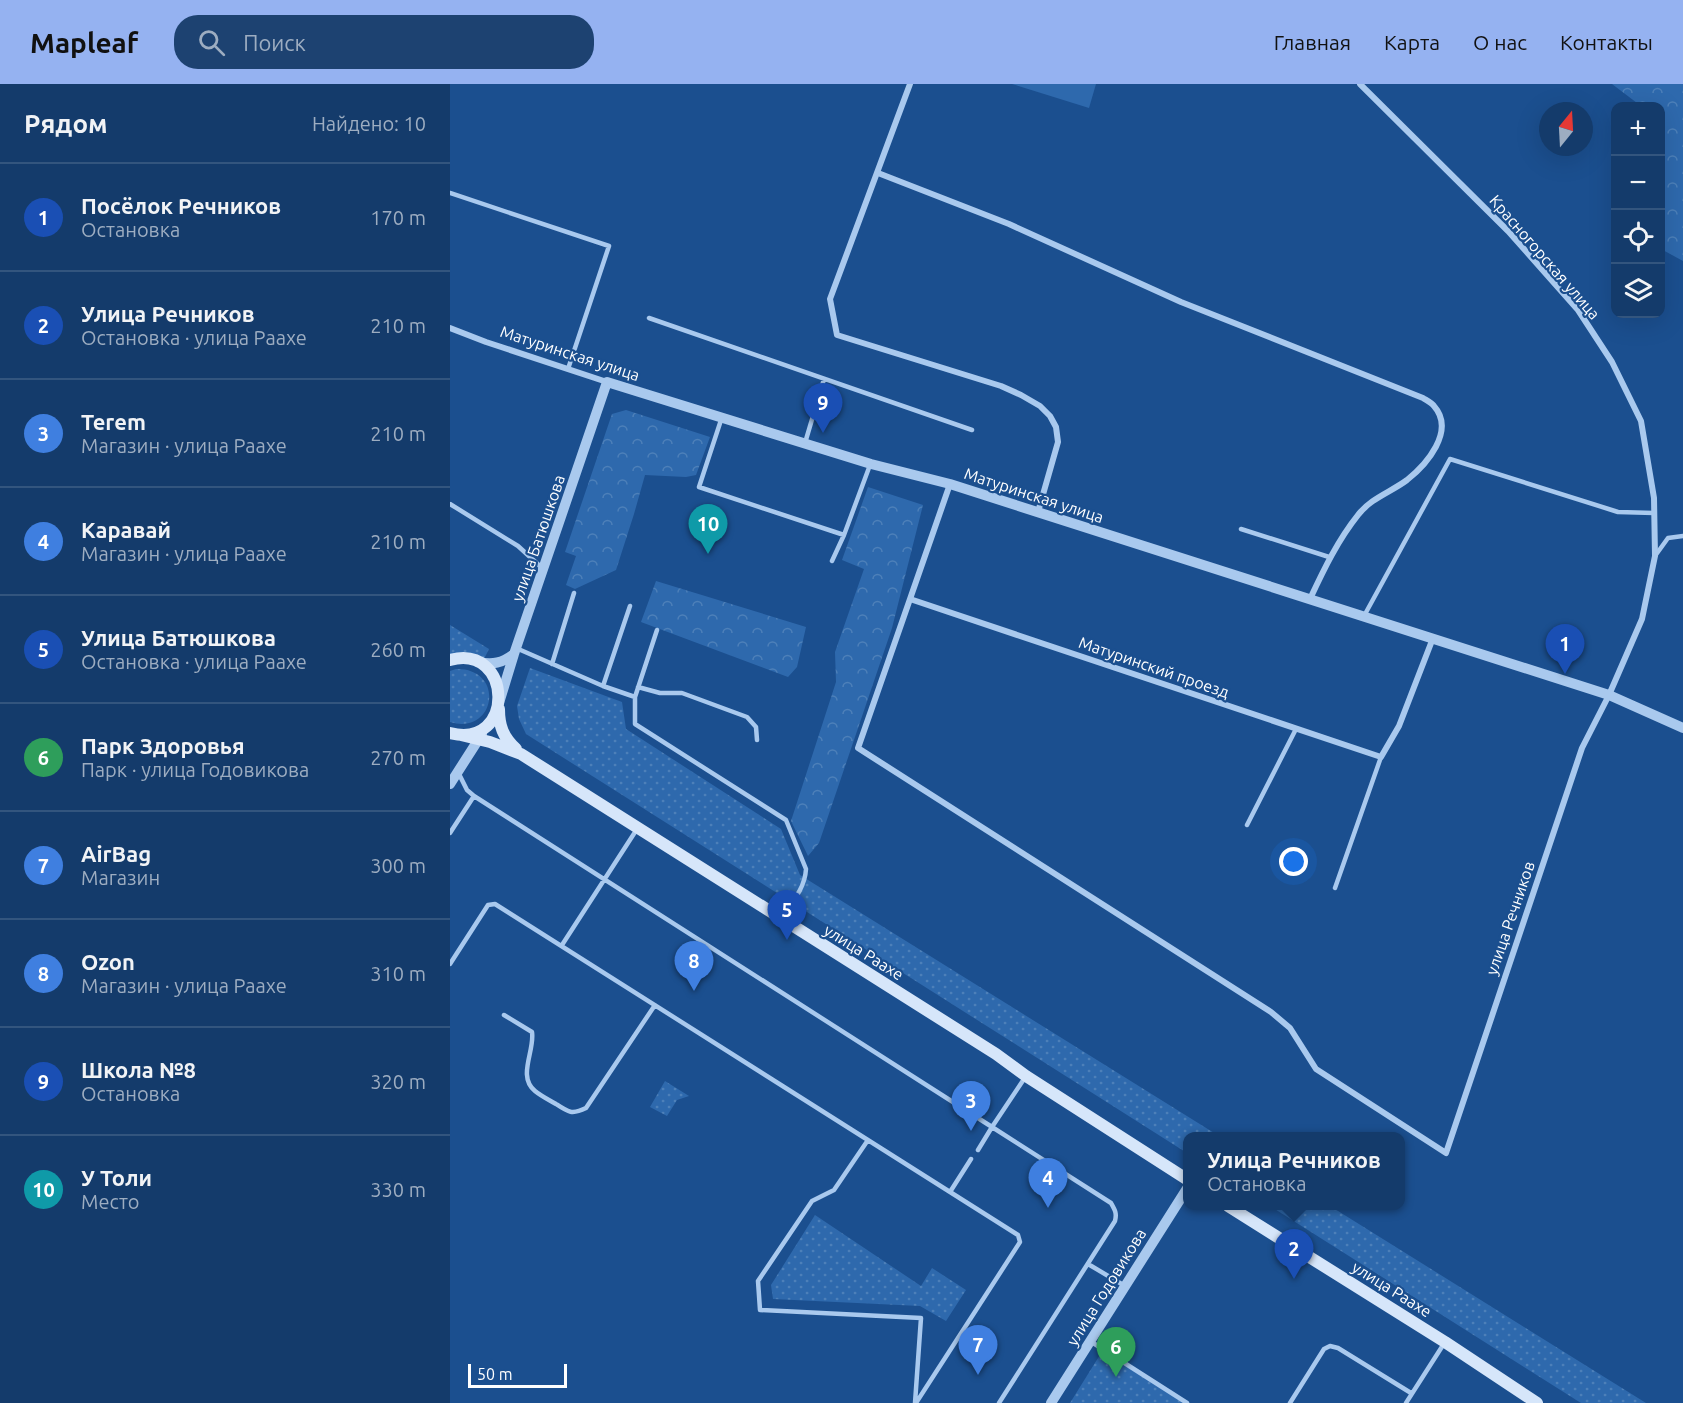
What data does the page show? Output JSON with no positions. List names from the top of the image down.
{
  "streets": {
    "main road": ["улица Раахе"],
    "street": [
      "Красногорская улица",
      "Матуринская улица",
      "улица Батюшкова",
      "Матуринский проезд",
      "улица Речников",
      "улица Годовикова"
    ]
  },
  "crossings": [
    ["Матуринская улица", "улица Батюшкова"],
    ["Матуринская улица", "улица Речников"],
    ["Матуринский проезд", "улица Речников"]
  ],
  "scale_bar": "50 m",
  "north": "top",
  "page": {
    "header": "Mapleaf",
    "search": "Поиск",
    "nav": [
      "Главная",
      "Карта",
      "О нас",
      "Контакты"
    ],
    "heading": ["Рядом", "Найдено: 10"],
    "map_buttons": ["+", "−"],
    "list": [
      {
        "mark": "1",
        "name": "Посёлок Речников",
        "note": "Остановка",
        "value": "170 m"
      },
      {
        "mark": "2",
        "name": "Улица Речников",
        "note": "Остановка · улица Раахе",
        "value": "210 m"
      },
      {
        "mark": "3",
        "name": "Terem",
        "note": "Магазин · улица Раахе",
        "value": "210 m"
      },
      {
        "mark": "4",
        "name": "Каравай",
        "note": "Магазин · улица Раахе",
        "value": "210 m"
      },
      {
        "mark": "5",
        "name": "Улица Батюшкова",
        "note": "Остановка · улица Раахе",
        "value": "260 m"
      },
      {
        "mark": "6",
        "name": "Парк Здоровья",
        "note": "Парк · улица Годовикова",
        "value": "270 m"
      },
      {
        "mark": "7",
        "name": "AirBag",
        "note": "Магазин",
        "value": "300 m"
      },
      {
        "mark": "8",
        "name": "Ozon",
        "note": "Магазин · улица Раахе",
        "value": "310 m"
      },
      {
        "mark": "9",
        "name": "Школа №8",
        "note": "Остановка",
        "value": "320 m"
      },
      {
        "mark": "10",
        "name": "У Толи",
        "note": "Место",
        "value": "330 m"
      }
    ],
    "pins": [
      "9",
      "10",
      "1",
      "5",
      "8",
      "3",
      "4",
      "2",
      "7",
      "6"
    ],
    "popup": ["Улица Речников", "Остановка"],
    "scale": "50 m"
  }
}
